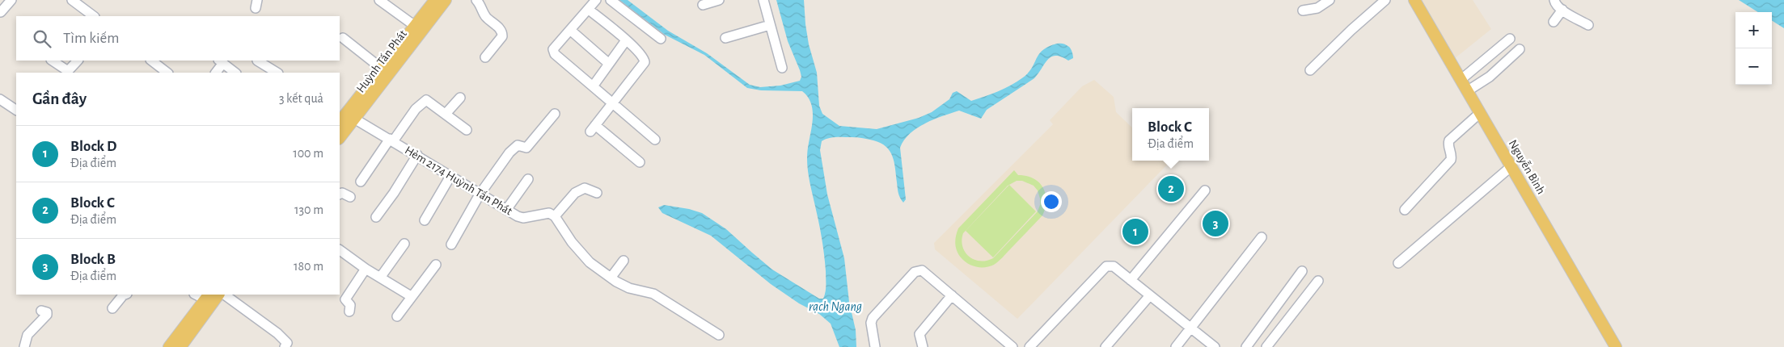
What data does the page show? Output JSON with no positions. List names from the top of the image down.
{
  "streets": {
    "main road": ["Huỳnh Tấn Phát", "Nguyễn Bình"],
    "street": ["Hẻm 2174 Huỳnh Tấn Phát"]
  },
  "crossings": [
    ["Huỳnh Tấn Phát", "Hẻm 2174 Huỳnh Tấn Phát"]
  ],
  "water": ["rạch Ngang"],
  "page": {
    "map_buttons": ["+", "−"],
    "search": "Tìm kiếm",
    "heading": ["Gần đây", "3 kết quả"],
    "popup": ["Block C", "Địa điểm"],
    "list": [
      {
        "mark": "1",
        "name": "Block D",
        "note": "Địa điểm",
        "value": "100 m"
      },
      {
        "mark": "2",
        "name": "Block C",
        "note": "Địa điểm",
        "value": "130 m"
      },
      {
        "mark": "3",
        "name": "Block B",
        "note": "Địa điểm",
        "value": "180 m"
      }
    ],
    "pins": ["2", "3", "1"]
  }
}
